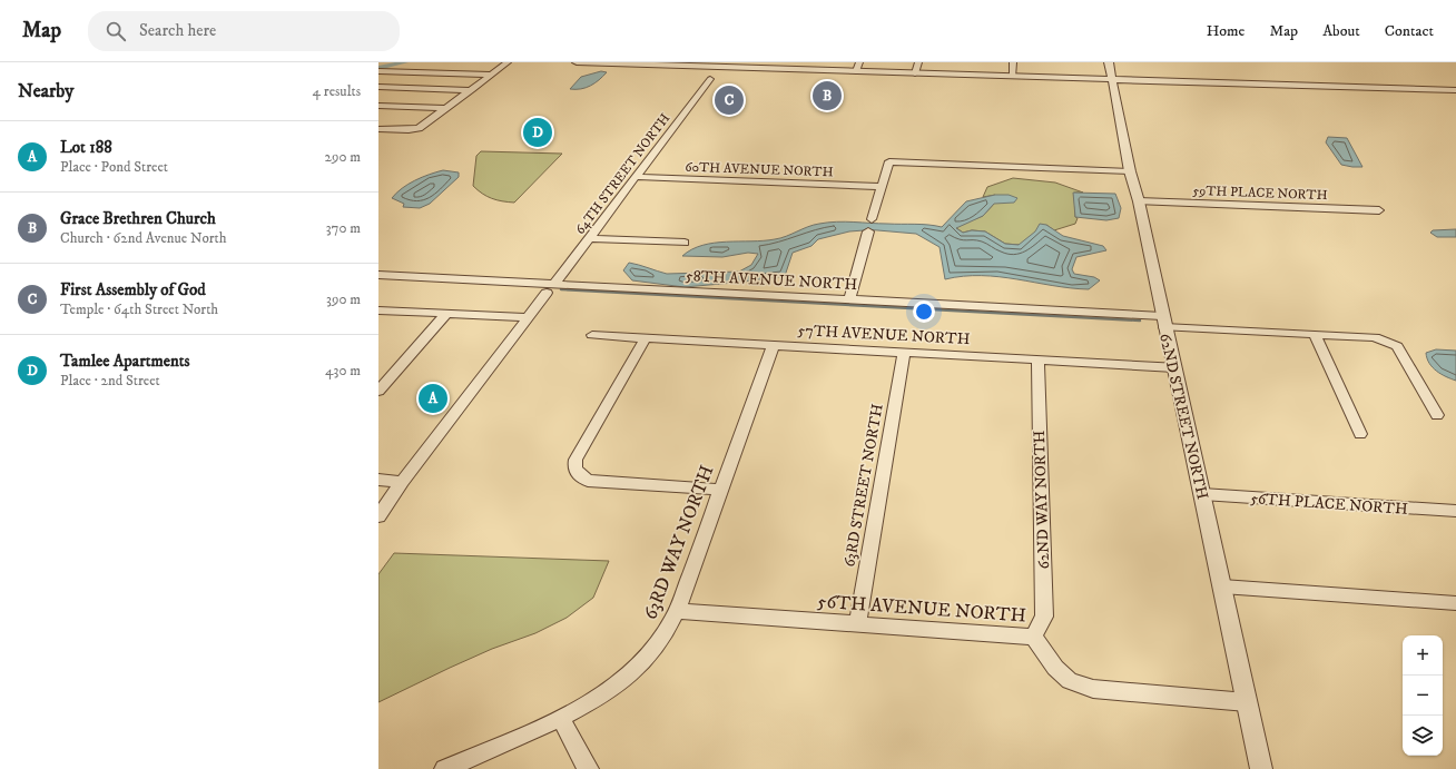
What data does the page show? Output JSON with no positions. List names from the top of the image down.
{
  "streets": {
    "street": [
      "60TH AVENUE NORTH",
      "64TH STREET NORTH",
      "59TH PLACE NORTH",
      "58TH AVENUE NORTH",
      "57TH AVENUE NORTH",
      "62ND STREET NORTH",
      "63RD STREET NORTH",
      "62ND WAY NORTH",
      "56TH PLACE NORTH",
      "63RD WAY NORTH",
      "56TH AVENUE NORTH"
    ]
  },
  "crossings": [
    ["60TH AVENUE NORTH", "64TH STREET NORTH"],
    ["64TH STREET NORTH", "58TH AVENUE NORTH"],
    ["59TH PLACE NORTH", "62ND STREET NORTH"],
    ["58TH AVENUE NORTH", "62ND STREET NORTH"],
    ["57TH AVENUE NORTH", "62ND STREET NORTH"],
    ["57TH AVENUE NORTH", "63RD STREET NORTH"],
    ["57TH AVENUE NORTH", "62ND WAY NORTH"],
    ["57TH AVENUE NORTH", "63RD WAY NORTH"],
    ["62ND STREET NORTH", "56TH PLACE NORTH"],
    ["62ND STREET NORTH", "56TH AVENUE NORTH"],
    ["63RD STREET NORTH", "56TH AVENUE NORTH"],
    ["62ND WAY NORTH", "56TH AVENUE NORTH"],
    ["63RD WAY NORTH", "56TH AVENUE NORTH"]
  ],
  "page": {
    "header": "Map",
    "search": "Search here",
    "nav": [
      "Home",
      "Map",
      "About",
      "Contact"
    ],
    "heading": ["Nearby", "4 results"],
    "pins": [
      "B",
      "C",
      "D",
      "A"
    ],
    "list": [
      {
        "mark": "A",
        "name": "Lot 188",
        "note": "Place · Pond Street",
        "value": "290 m"
      },
      {
        "mark": "B",
        "name": "Grace Brethren Church",
        "note": "Church · 62nd Avenue North",
        "value": "370 m"
      },
      {
        "mark": "C",
        "name": "First Assembly of God",
        "note": "Temple · 64th Street North",
        "value": "390 m"
      },
      {
        "mark": "D",
        "name": "Tamlee Apartments",
        "note": "Place · 2nd Street",
        "value": "430 m"
      }
    ],
    "map_buttons": ["+", "−"]
  }
}
